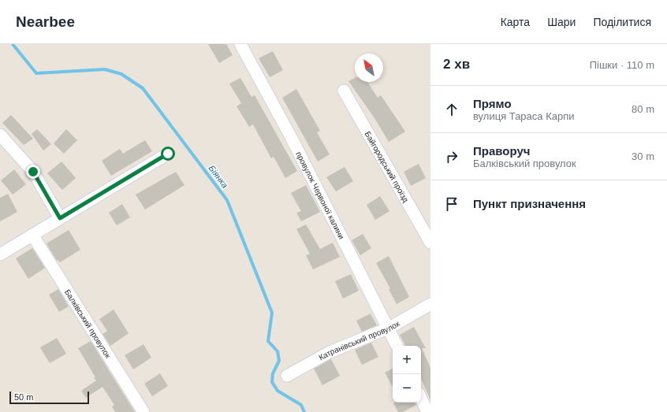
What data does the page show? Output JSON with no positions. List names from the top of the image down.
{
  "streets": {
    "street": [
      "Байгородський проїзд",
      "провулок Червоної калини",
      "Балківський провулок",
      "Катранівський провулок"
    ]
  },
  "crossings": [
    ["провулок Червоної калини", "Катранівський провулок"]
  ],
  "water": ["Біянка"],
  "scale_bar": "50 m",
  "north": "top left",
  "page": {
    "header": "Nearbee",
    "nav": ["Карта", "Шари", "Поділитися"],
    "heading": ["2 хв", "Пішки · 110 m"],
    "list": [
      ["Прямо", "вулиця Тараса Карпи", "80 m"],
      ["Праворуч", "Балківський провулок", "30 m"],
      "Пункт призначення"
    ],
    "map_buttons": ["+", "−"],
    "scale": "50 m"
  }
}
